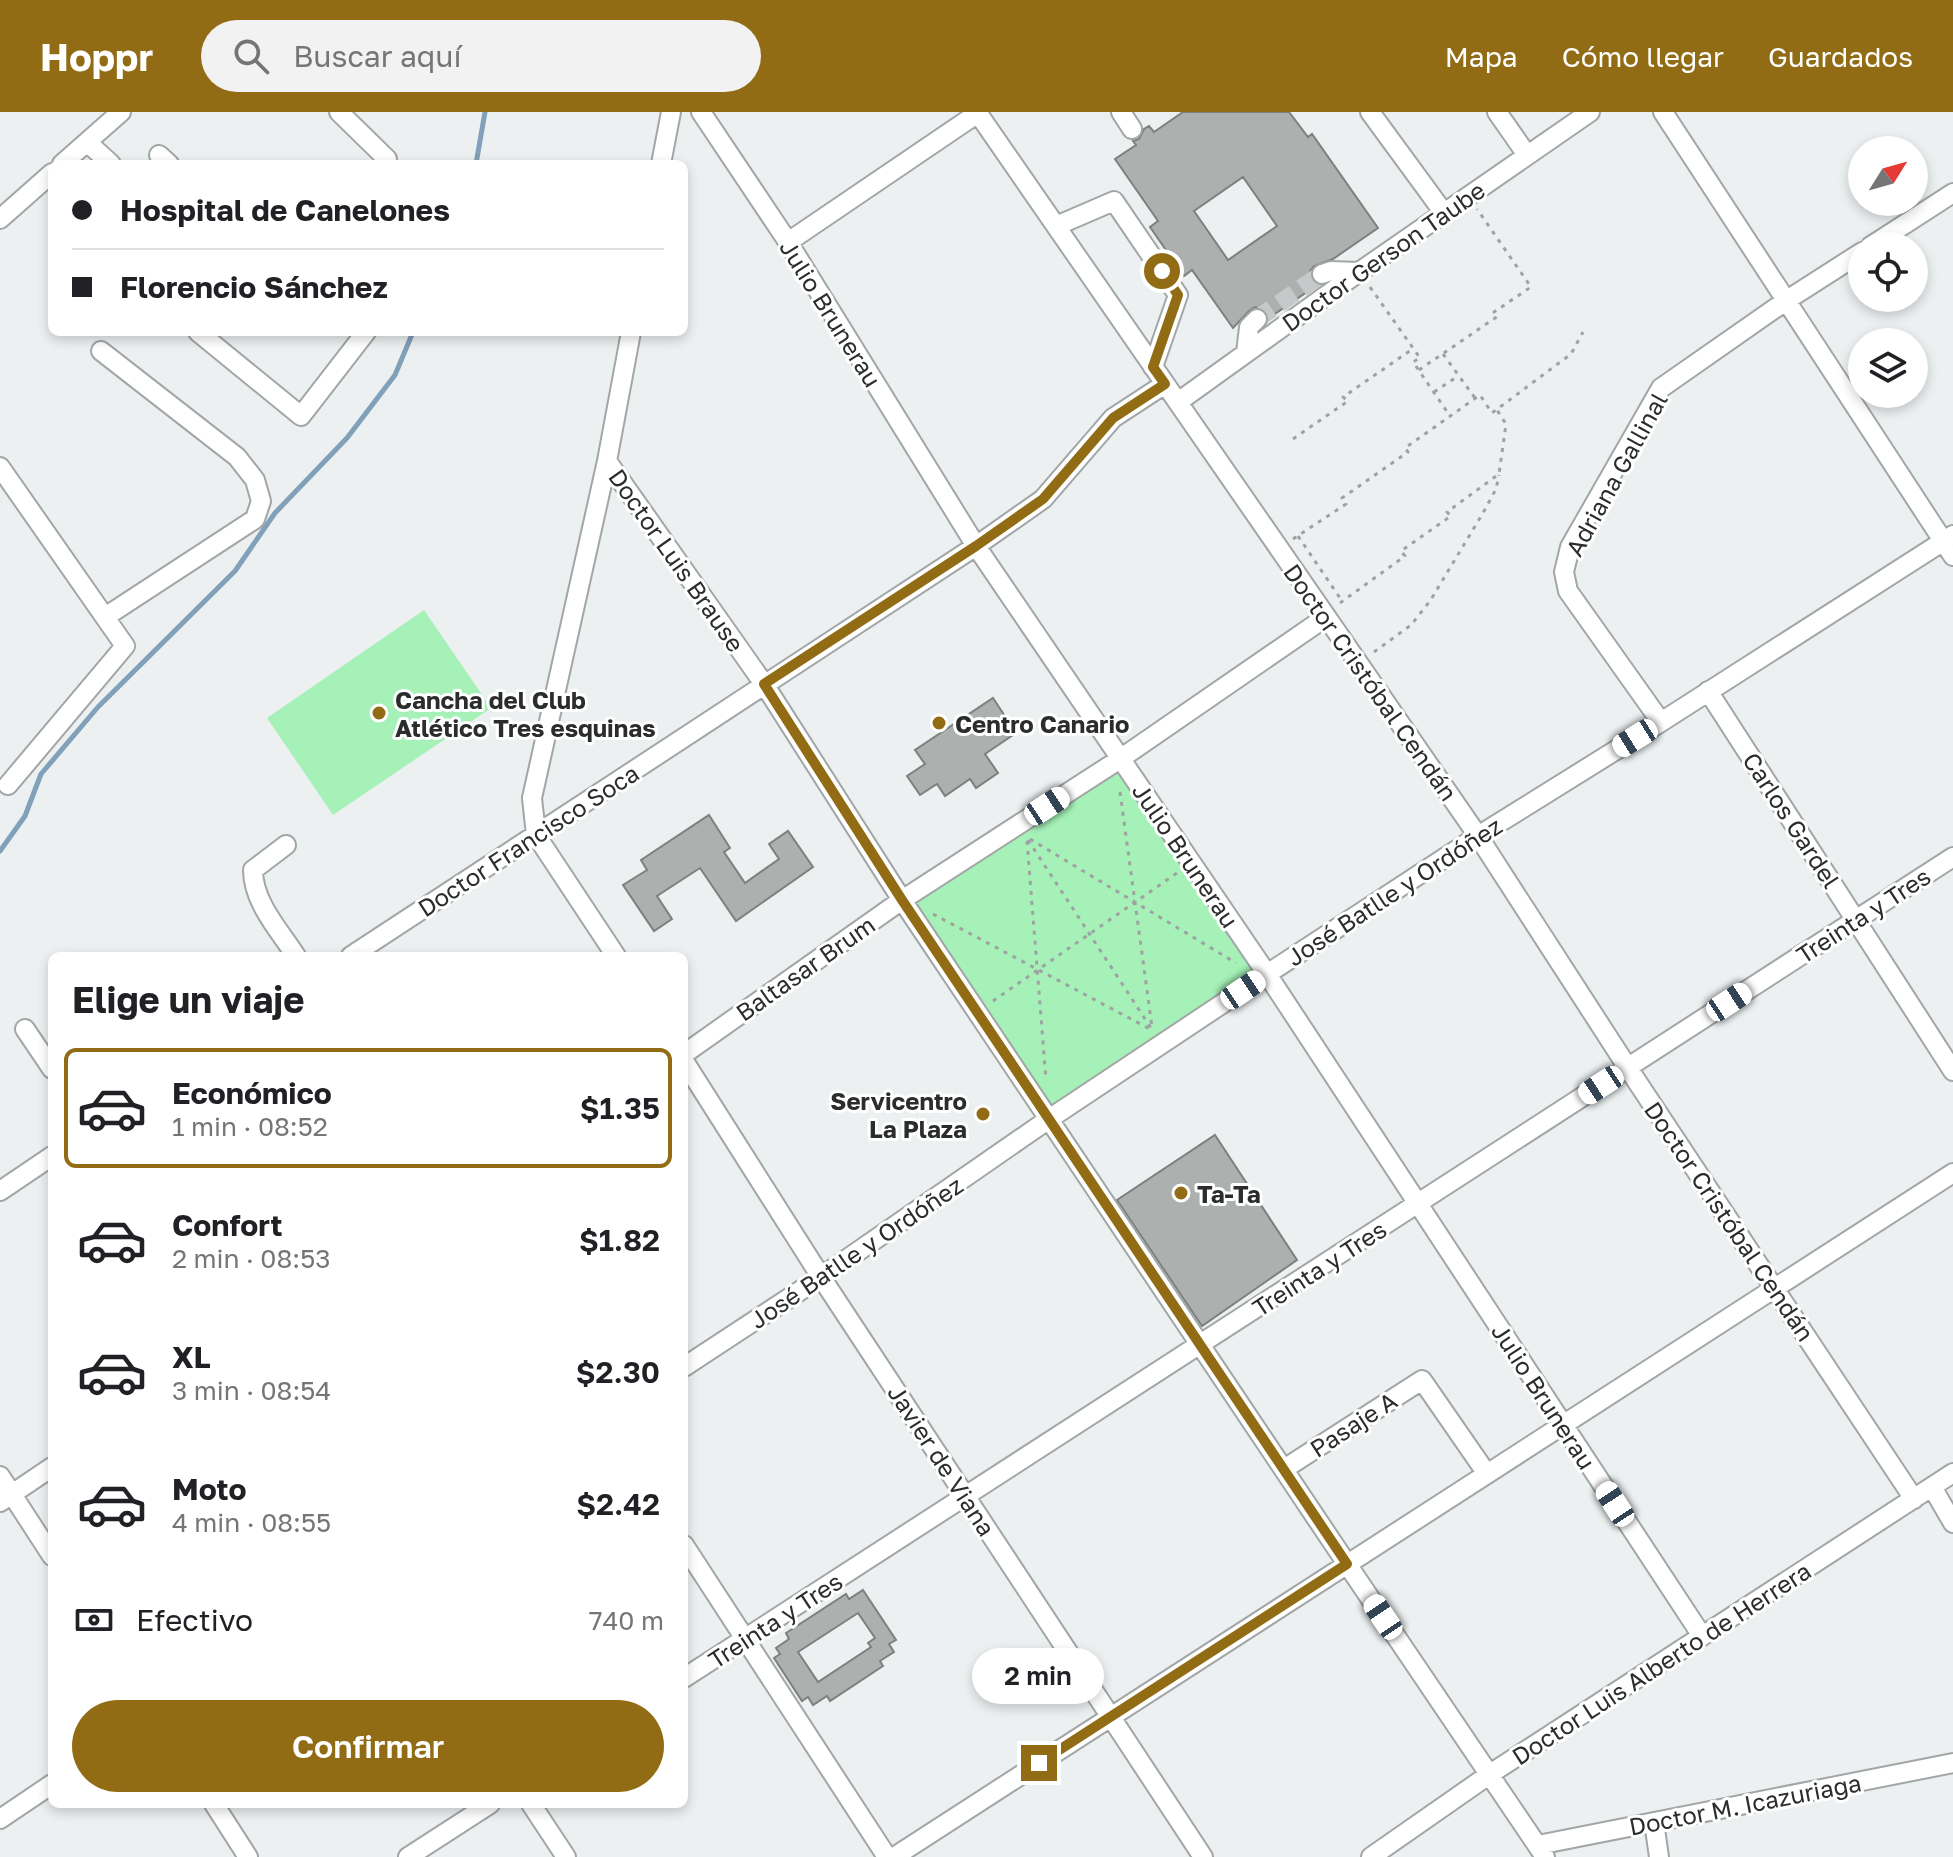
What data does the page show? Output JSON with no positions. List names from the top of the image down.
{
  "streets": {
    "street": [
      "Doctor Gerson Taube",
      "Julio Brunerau",
      "Adriana Gallinal",
      "Doctor Luis Brause",
      "Doctor Cristóbal Cendán",
      "Carlos Gardel",
      "Doctor Francisco Soca",
      "José Batlle y Ordóñez",
      "Treinta y Tres",
      "Baltasar Brum",
      "Pasaje A",
      "Javier de Viana",
      "Doctor Luis Alberto de Herrera",
      "Doctor M. Icazuriaga"
    ]
  },
  "crossings": [
    ["Doctor Gerson Taube", "Doctor Cristóbal Cendán"],
    ["Julio Brunerau", "Doctor Francisco Soca"],
    ["Julio Brunerau", "José Batlle y Ordóñez"],
    ["Julio Brunerau", "Treinta y Tres"],
    ["Julio Brunerau", "Baltasar Brum"],
    ["Julio Brunerau", "Doctor Luis Alberto de Herrera"],
    ["Adriana Gallinal", "José Batlle y Ordóñez"],
    ["Doctor Luis Brause", "Doctor Francisco Soca"],
    ["Doctor Luis Brause", "José Batlle y Ordóñez"],
    ["Doctor Luis Brause", "Treinta y Tres"],
    ["Doctor Luis Brause", "Baltasar Brum"],
    ["Doctor Luis Brause", "Pasaje A"],
    ["Doctor Luis Brause", "Doctor Luis Alberto de Herrera"],
    ["Doctor Luis Brause", "Doctor M. Icazuriaga"],
    ["Doctor Cristóbal Cendán", "Doctor Francisco Soca"],
    ["Doctor Cristóbal Cendán", "José Batlle y Ordóñez"],
    ["Doctor Cristóbal Cendán", "Treinta y Tres"],
    ["Doctor Cristóbal Cendán", "Baltasar Brum"],
    ["Doctor Cristóbal Cendán", "Doctor Luis Alberto de Herrera"],
    ["Carlos Gardel", "José Batlle y Ordóñez"],
    ["Carlos Gardel", "Treinta y Tres"],
    ["José Batlle y Ordóñez", "Javier de Viana"],
    ["Treinta y Tres", "Javier de Viana"]
  ],
  "places": [
    "Cancha del Club Atlético Tres esquinas",
    "Centro Canario",
    "Servicentro La Plaza",
    "Ta-Ta"
  ],
  "north": "top right",
  "page": {
    "header": "Hoppr",
    "search": "Buscar aquí",
    "nav": ["Mapa", "Cómo llegar", "Guardados"],
    "banner": ["Hospital de Canelones", "Florencio Sánchez"],
    "heading": "Elige un viaje",
    "list": [
      {
        "name": "Económico",
        "note": "1 min · 08:52",
        "value": "$1.35"
      },
      {
        "name": "Confort",
        "note": "2 min · 08:53",
        "value": "$1.82"
      },
      {
        "name": "XL",
        "note": "3 min · 08:54",
        "value": "$2.30"
      },
      {
        "name": "Moto",
        "note": "4 min · 08:55",
        "value": "$2.42"
      }
    ],
    "pay": ["Efectivo", "740 m"],
    "bubble": "2 min",
    "buttons": "Confirmar"
  }
}
